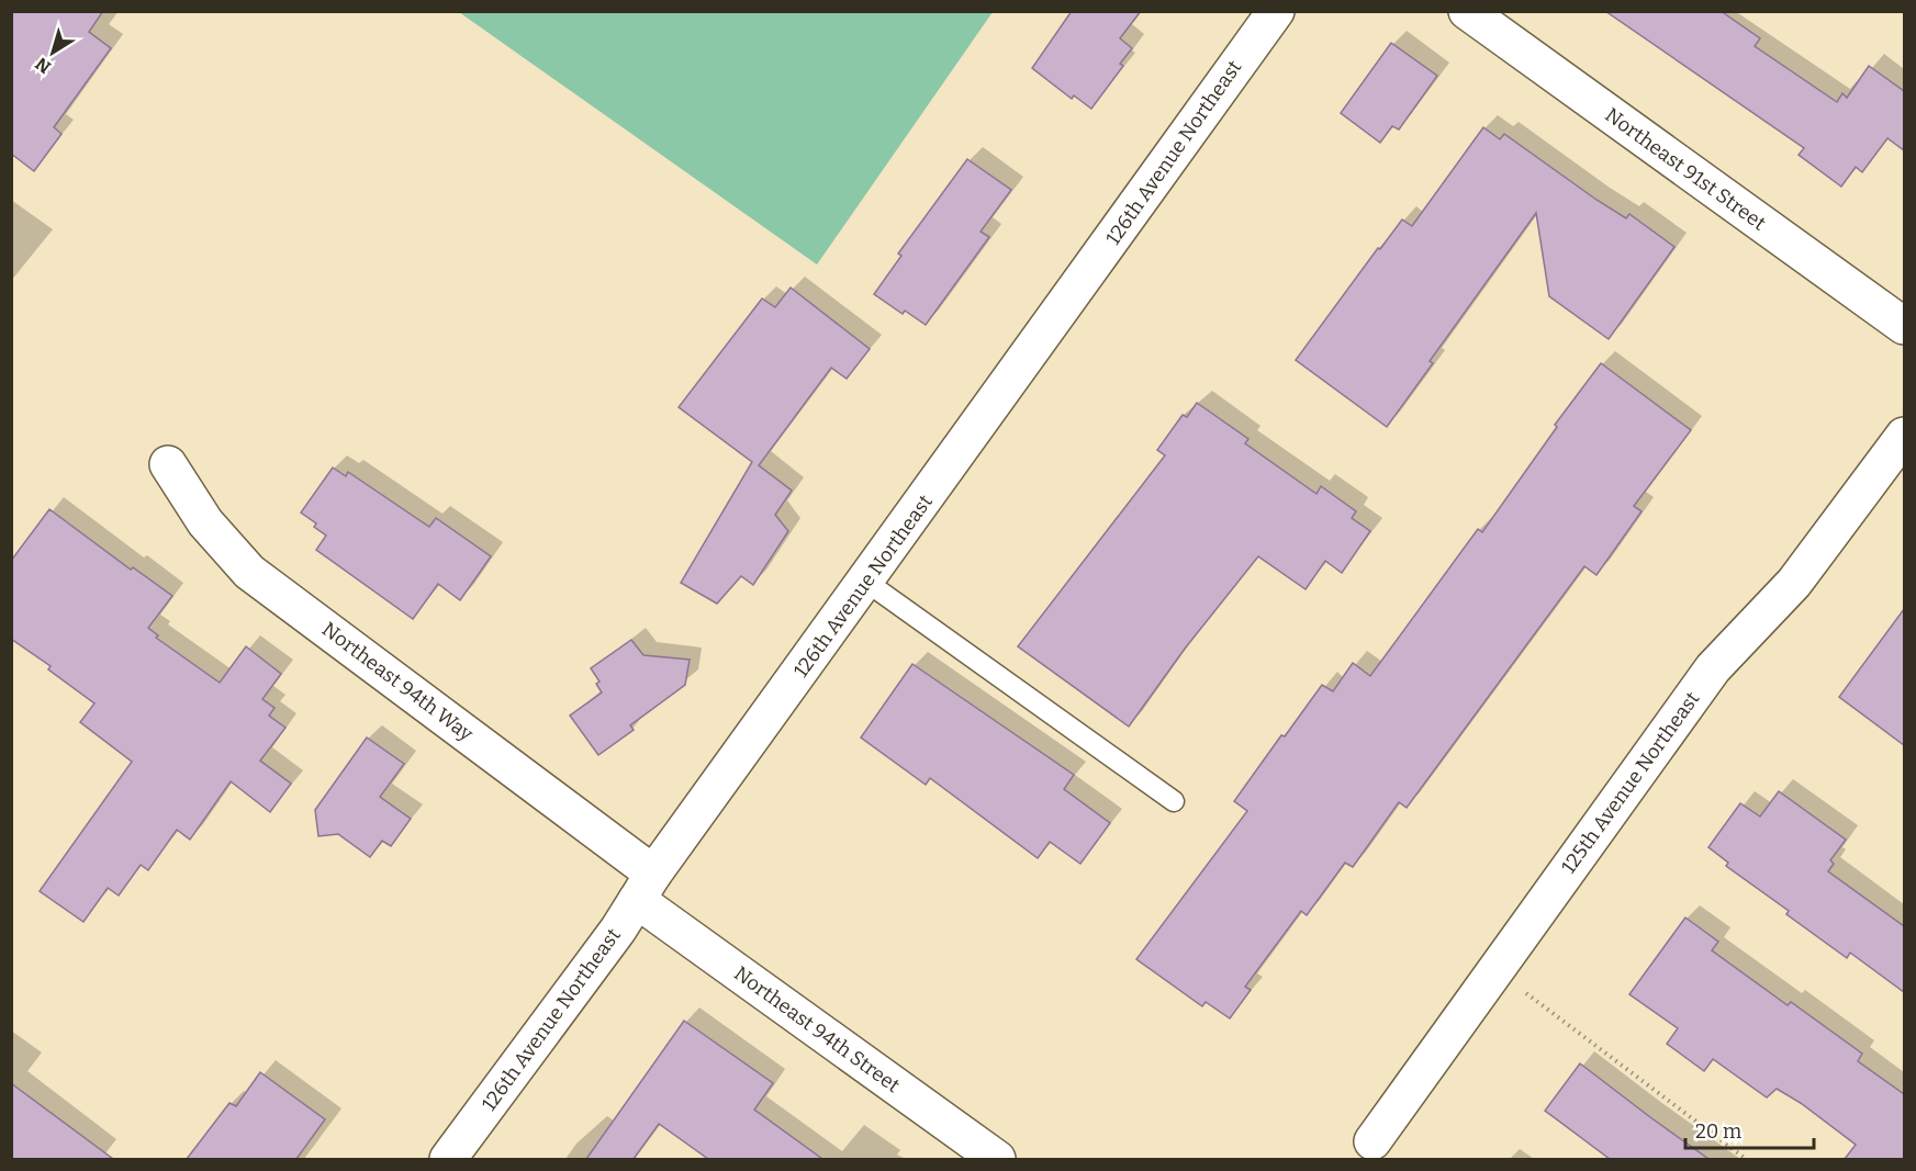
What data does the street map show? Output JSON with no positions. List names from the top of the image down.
{
  "streets": {
    "street": [
      "126th Avenue Northeast",
      "Northeast 91st Street",
      "Northeast 94th Way",
      "125th Avenue Northeast",
      "Northeast 94th Street"
    ]
  },
  "crossings": [
    ["126th Avenue Northeast", "Northeast 94th Way"],
    ["126th Avenue Northeast", "Northeast 94th Street"],
    ["Northeast 94th Way", "Northeast 94th Street"]
  ],
  "scale_bar": "20 m",
  "north": "bottom left"
}
